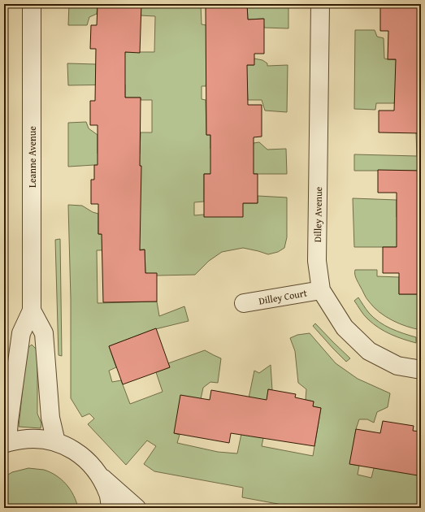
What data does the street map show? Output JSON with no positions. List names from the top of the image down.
{
  "streets": {
    "street": ["Leanne Avenue", "Dilley Avenue", "Dilley Court"]
  },
  "crossings": [
    ["Dilley Avenue", "Dilley Court"]
  ]
}
